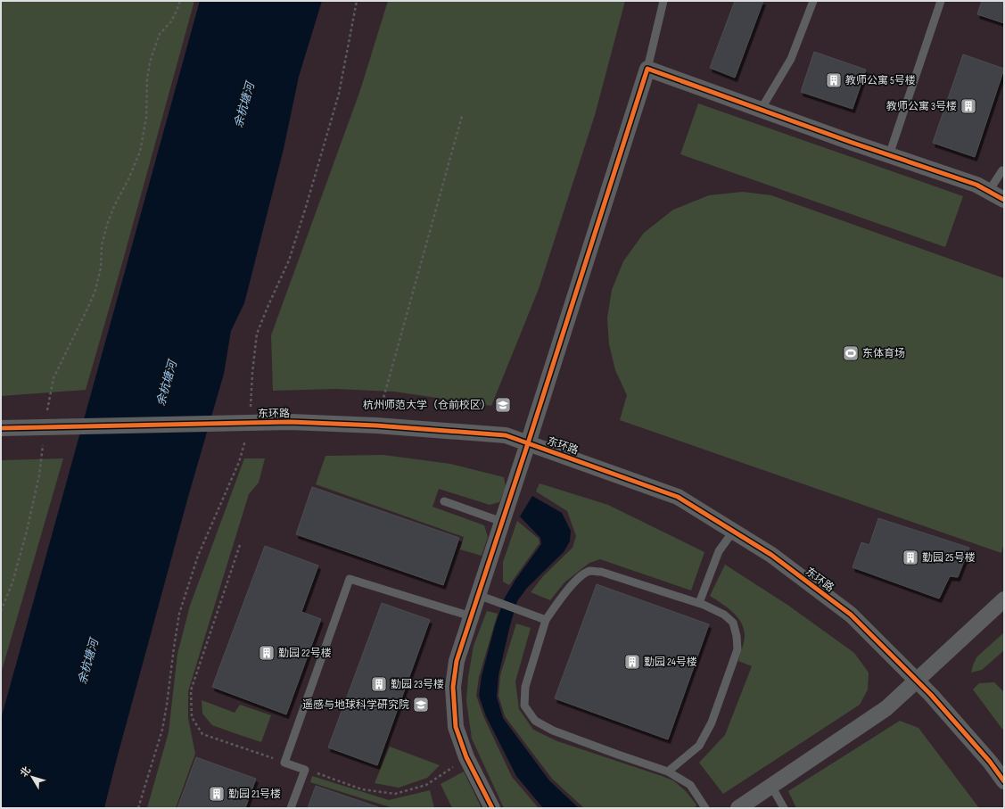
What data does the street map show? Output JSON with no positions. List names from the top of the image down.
{
  "streets": {
    "street": ["东环路"]
  },
  "water": ["余杭塘河"],
  "places": {
    "building": [
      "教师公寓 5号楼",
      "教师公寓 3号楼",
      "勤园 25号楼",
      "勤园 22号楼",
      "勤园 24号楼",
      "勤园 23号楼",
      "勤园 21号楼"
    ],
    "sports": ["东体育场"],
    "school or university": ["杭州师范大学（仓前校区）", "遥感与地球科学研究院"]
  },
  "north": "top left"
}
